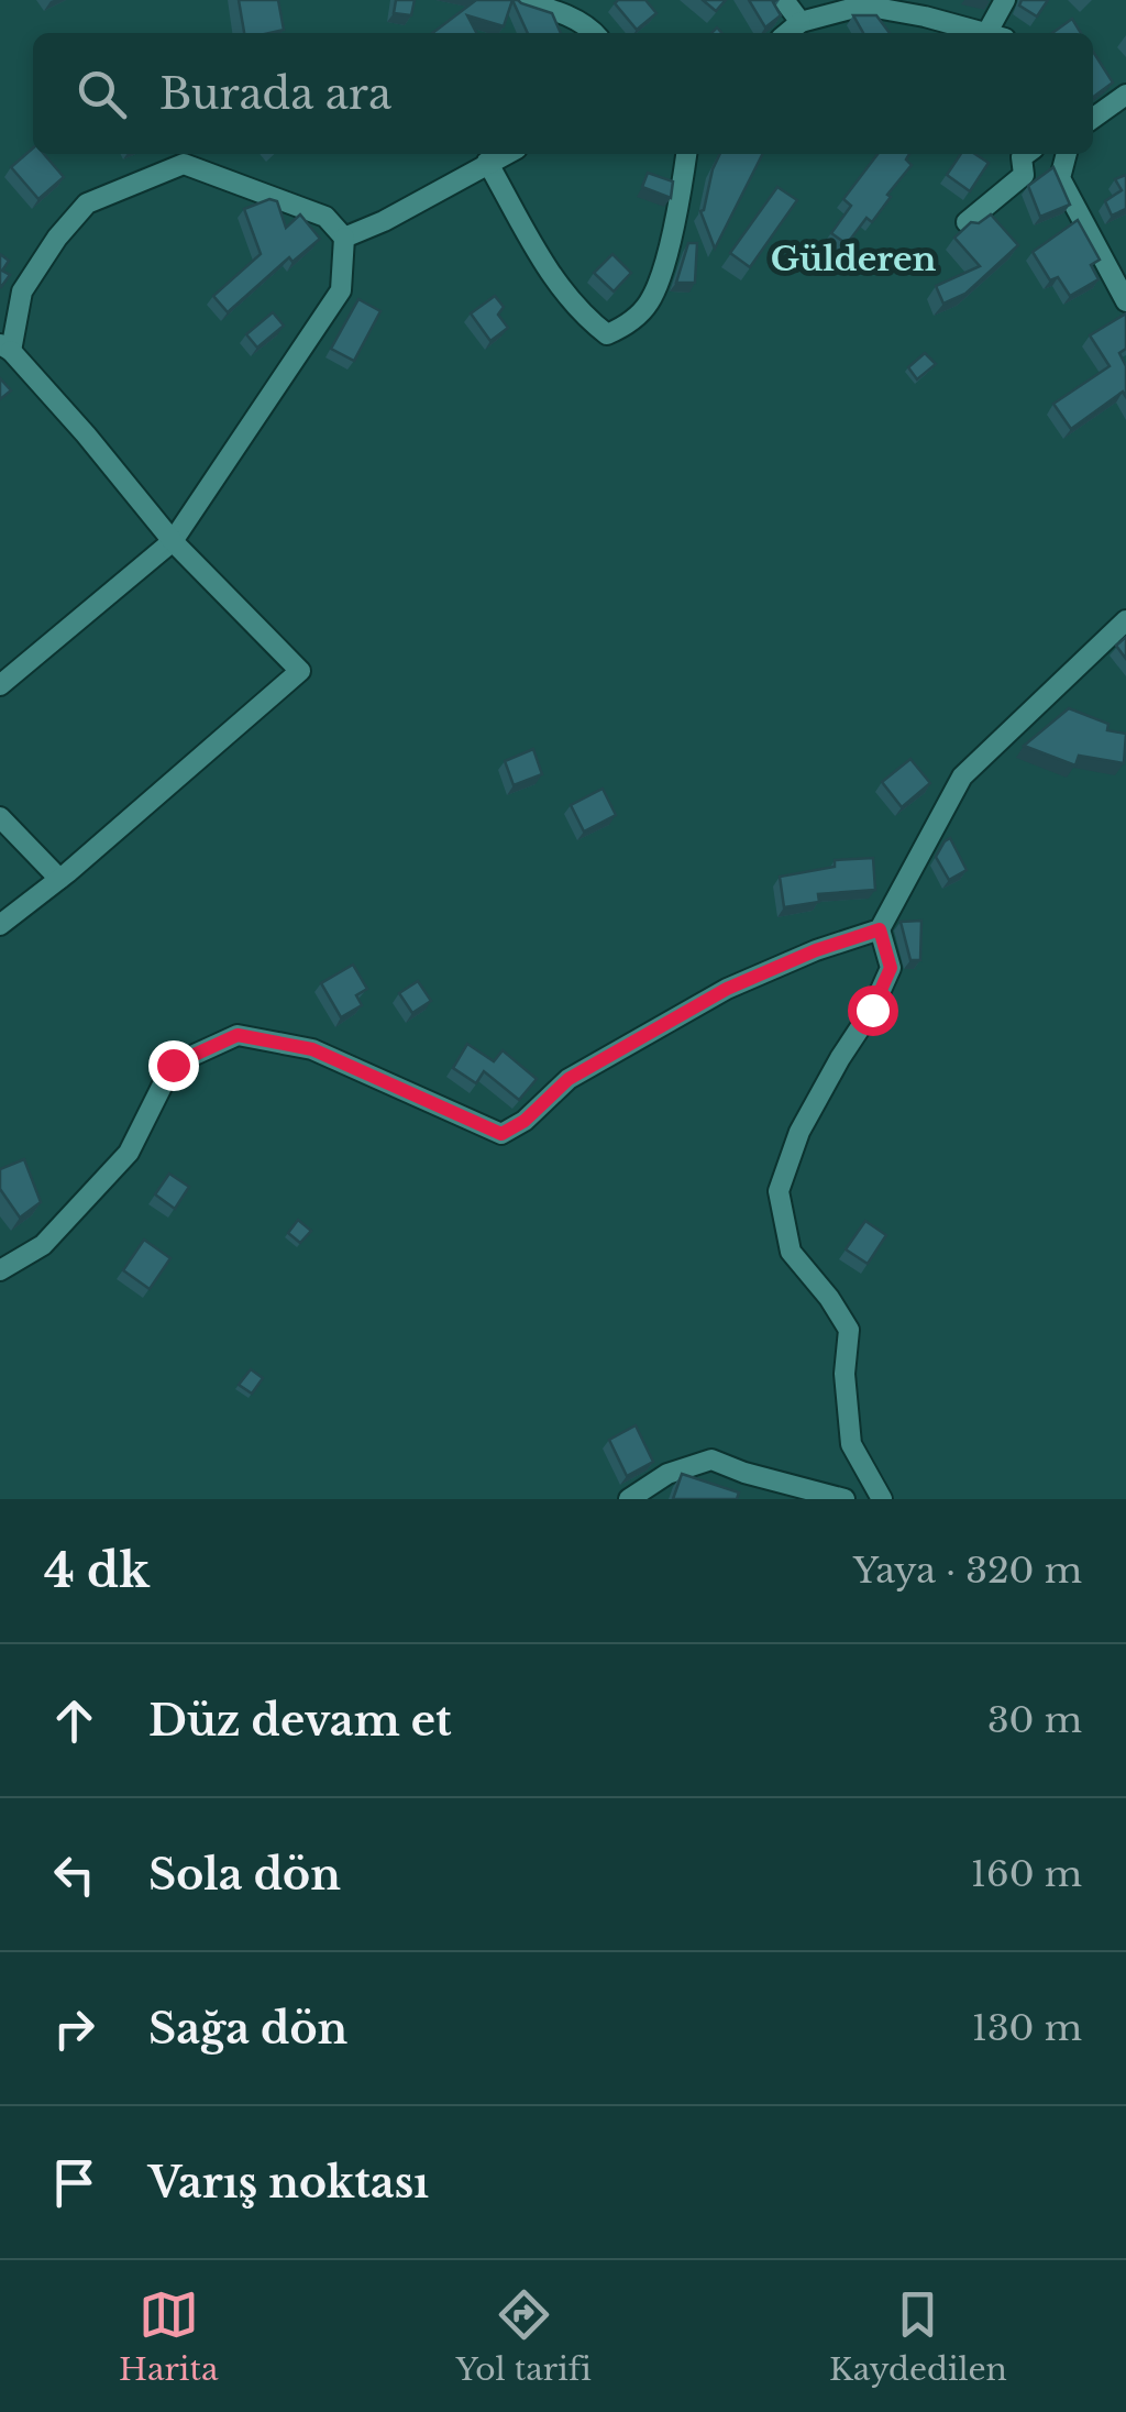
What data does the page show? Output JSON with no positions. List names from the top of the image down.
{
  "districts": ["Gülderen"],
  "page": {
    "search": "Burada ara",
    "heading": ["4 dk", "Yaya · 320 m"],
    "list": [
      ["Düz devam et", "30 m"],
      ["Sola dön", "160 m"],
      ["Sağa dön", "130 m"],
      "Varış noktası"
    ],
    "nav": ["Harita", "Yol tarifi", "Kaydedilen"]
  }
}
